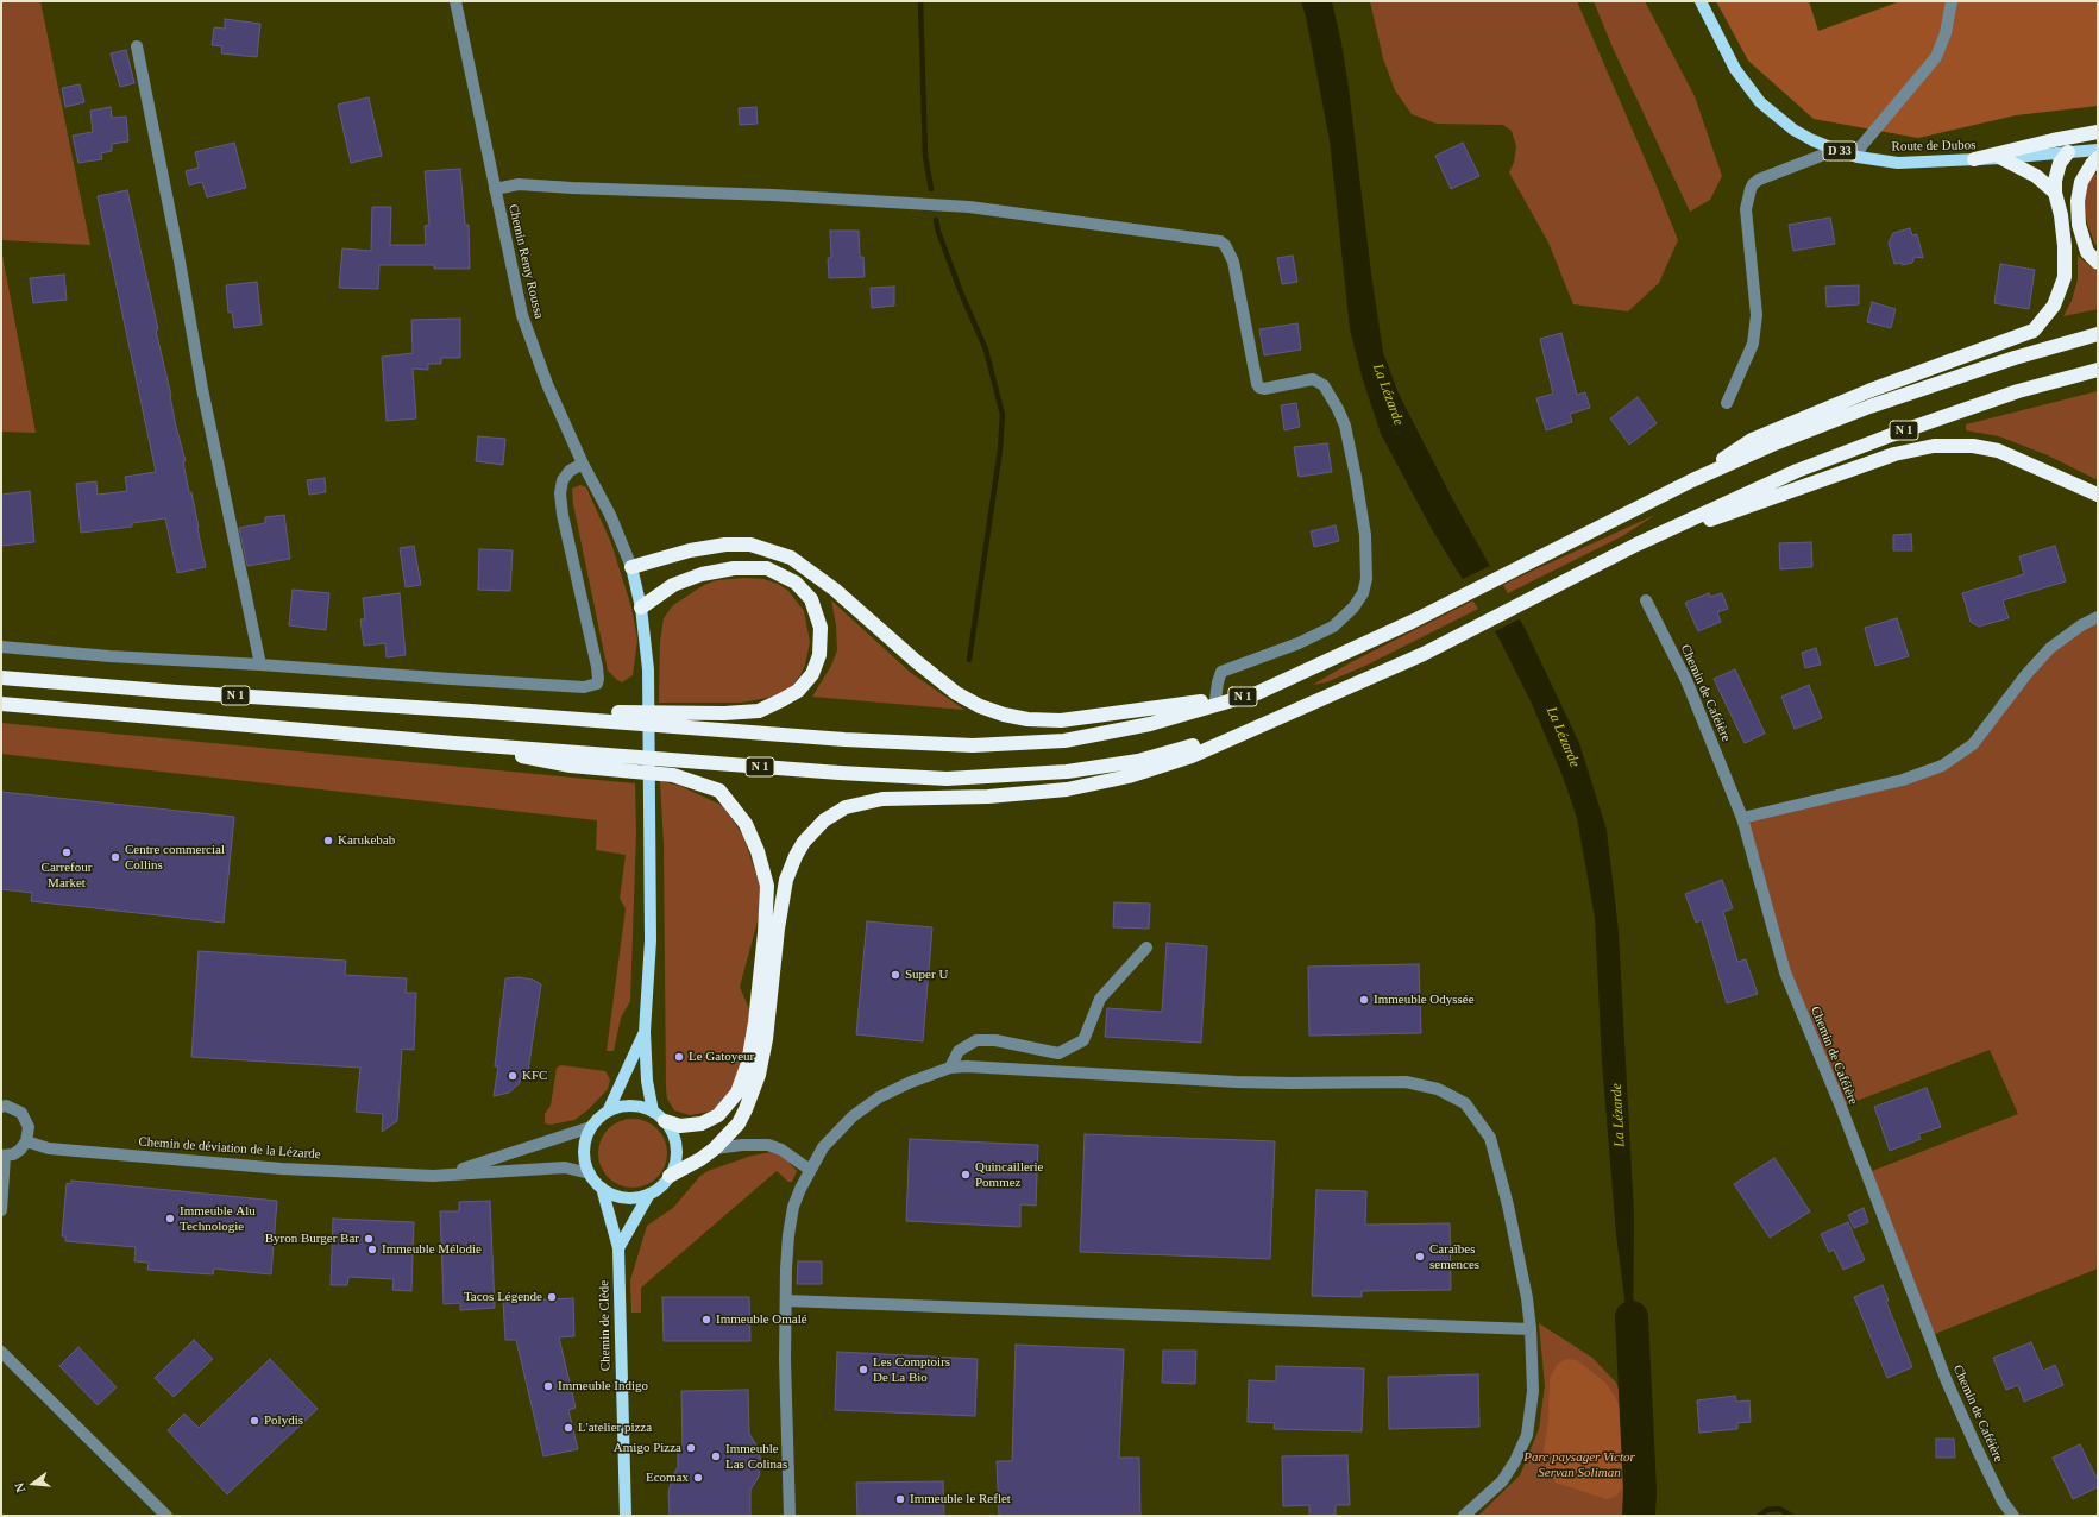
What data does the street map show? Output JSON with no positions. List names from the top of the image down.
{
  "streets": {
    "highway": ["N 1"],
    "main road": ["Route de Dubos", "D 33", "Chemin de Clède"],
    "street": ["Chemin Remy Roussa", "Chemin de Caféière", "Chemin de déviation de la Lézarde"]
  },
  "crossings": [
    ["Chemin de déviation de la Lézarde", "Chemin de Clède"]
  ],
  "water": ["La Lézarde"],
  "parks": ["Parc paysager Victor Servan Soliman"],
  "places": [
    "Karukebab",
    "Carrefour Market",
    "Centre commercial Collins",
    "Super U",
    "Immeuble Odyssée",
    "Le Gatoyeur",
    "KFC",
    "Quincaillerie Pommez",
    "Immeuble Alu Technologie",
    "Byron Burger Bar",
    "Immeuble Mélodie",
    "Caraïbes semences",
    "Tacos Légende",
    "Immeuble Omalé",
    "Les Comptoirs De La Bio",
    "Immeuble Indigo",
    "Polydis",
    "L'atelier pizza",
    "Amigo Pizza",
    "Immeuble Las Colinas",
    "Ecomax",
    "Immeuble le Reflet"
  ],
  "north": "left"
}
